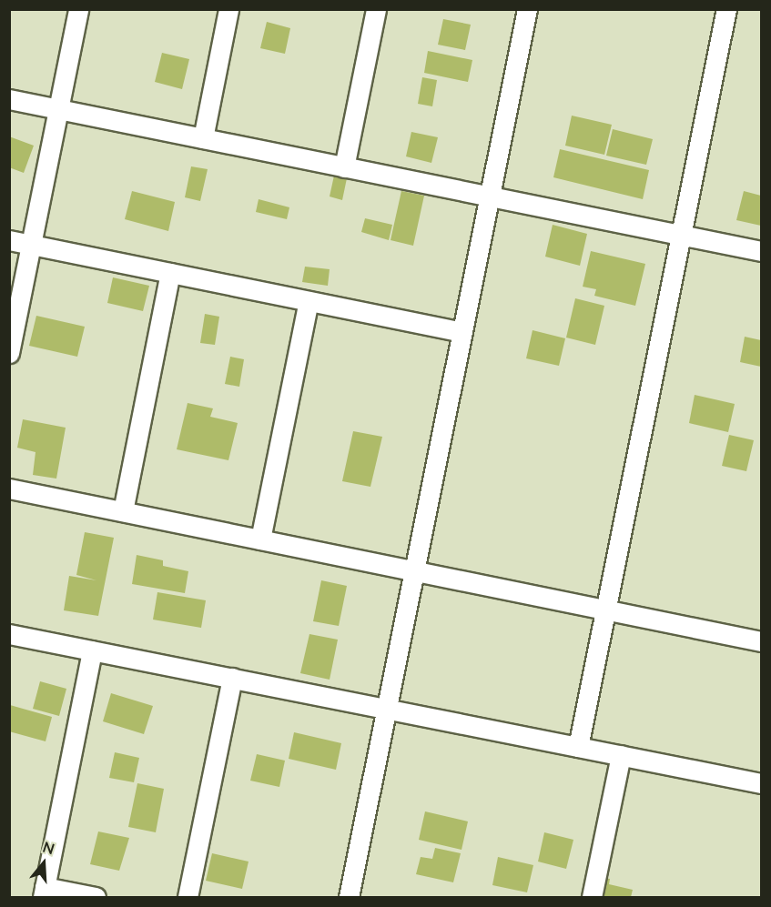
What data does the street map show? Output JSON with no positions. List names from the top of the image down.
{
  "north": "top"
}
